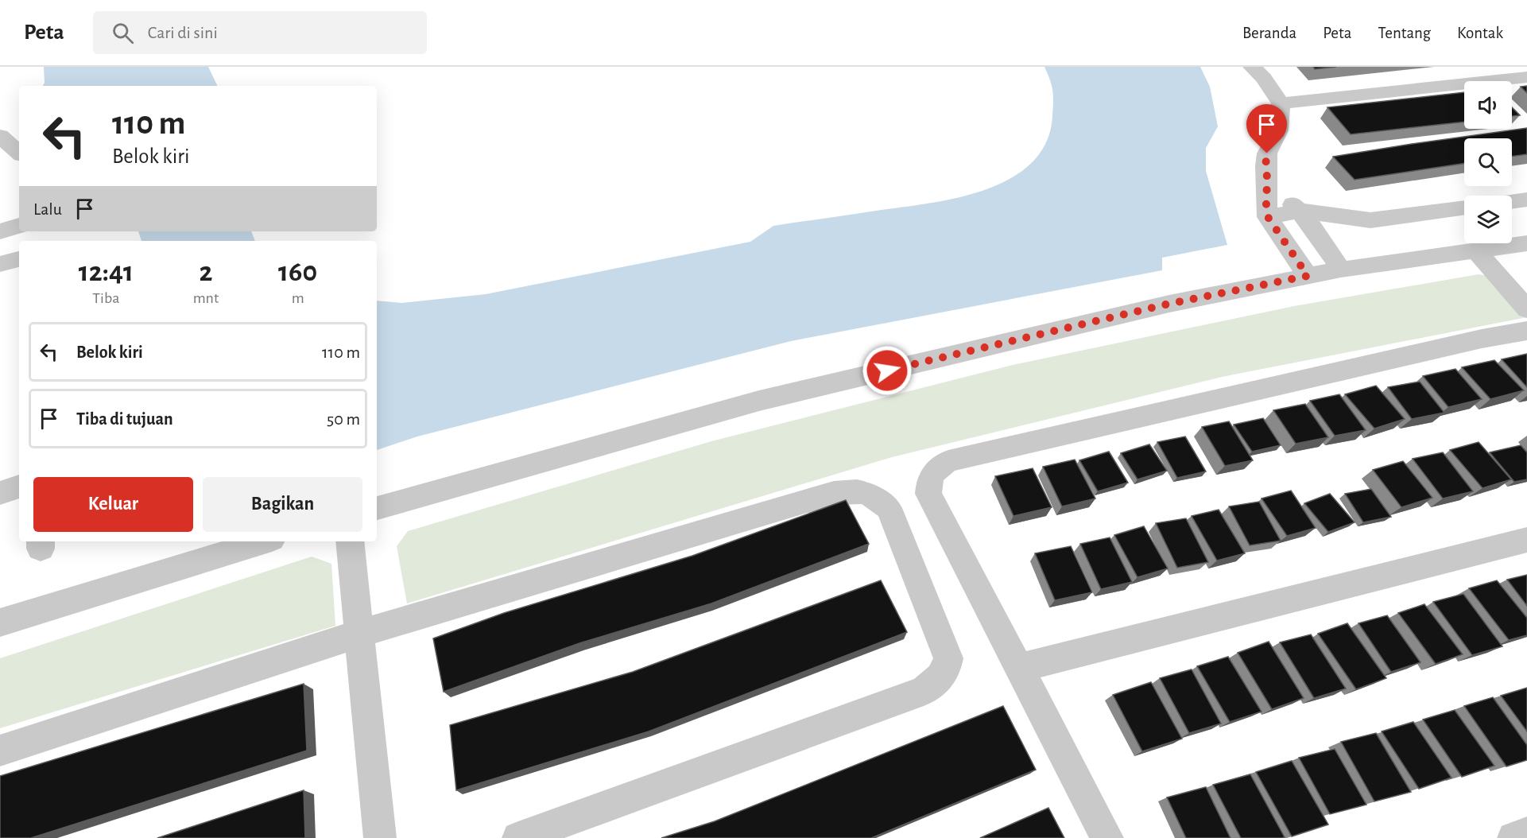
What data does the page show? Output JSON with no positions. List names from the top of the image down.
{
  "page": {
    "header": "Peta",
    "search": "Cari di sini",
    "nav": [
      "Beranda",
      "Peta",
      "Tentang",
      "Kontak"
    ],
    "turn": ["110 m", "Belok kiri"],
    "then": "Lalu",
    "eta": [
      "12:41",
      "Tiba",
      "2",
      "mnt",
      "160",
      "m"
    ],
    "list": [
      {
        "name": "Belok kiri",
        "value": "110 m"
      },
      {
        "name": "Tiba di tujuan",
        "value": "50 m"
      }
    ],
    "buttons": ["Keluar", "Bagikan"]
  }
}
